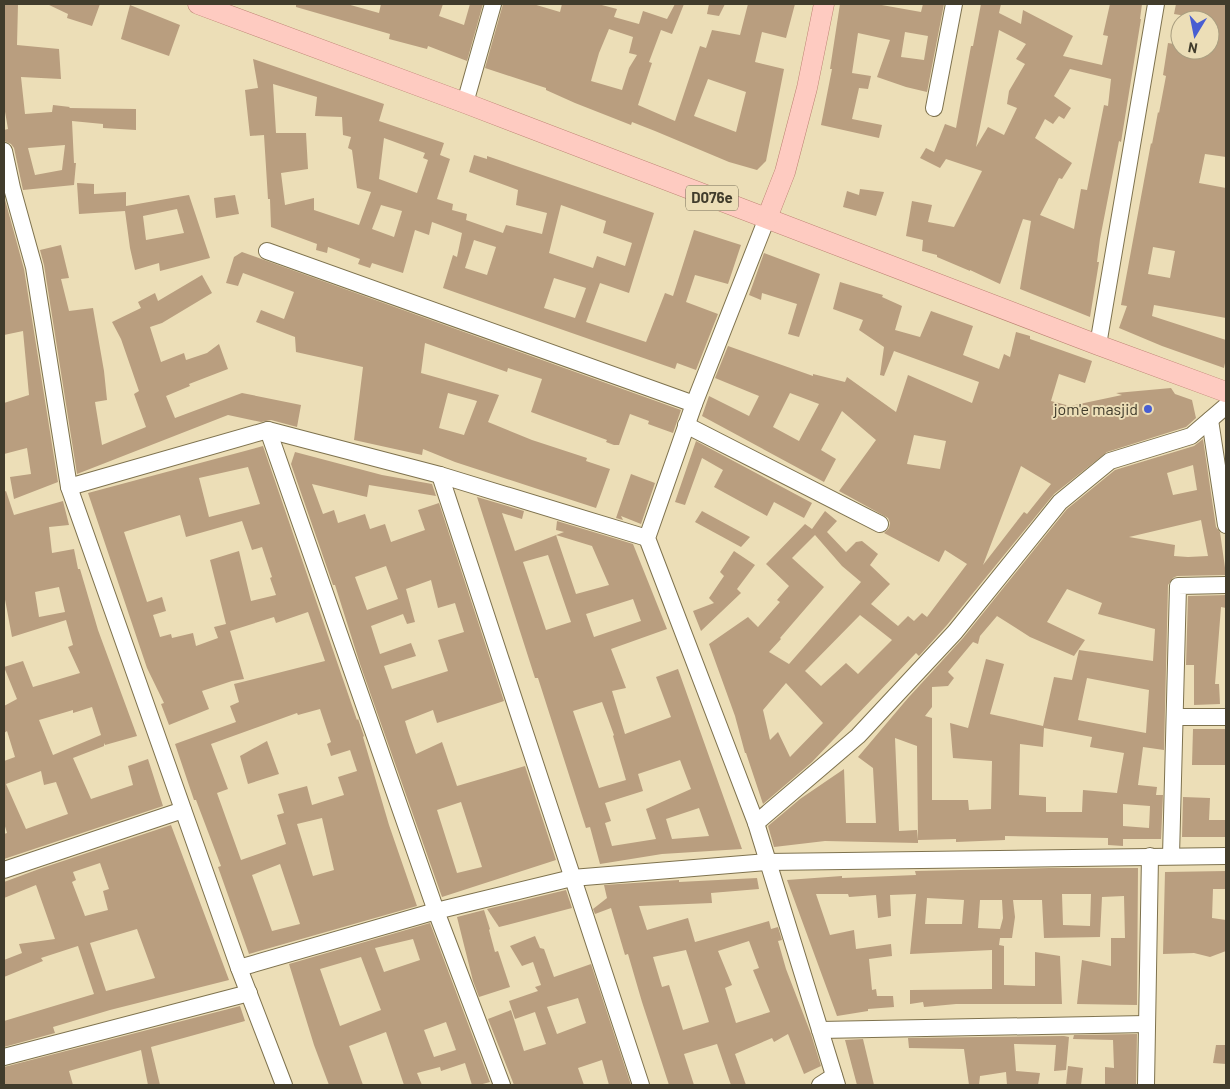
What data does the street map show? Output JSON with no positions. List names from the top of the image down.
{
  "streets": {
    "main road": ["D076e"]
  },
  "places": ["jom'e masjid"],
  "north": "bottom"
}
